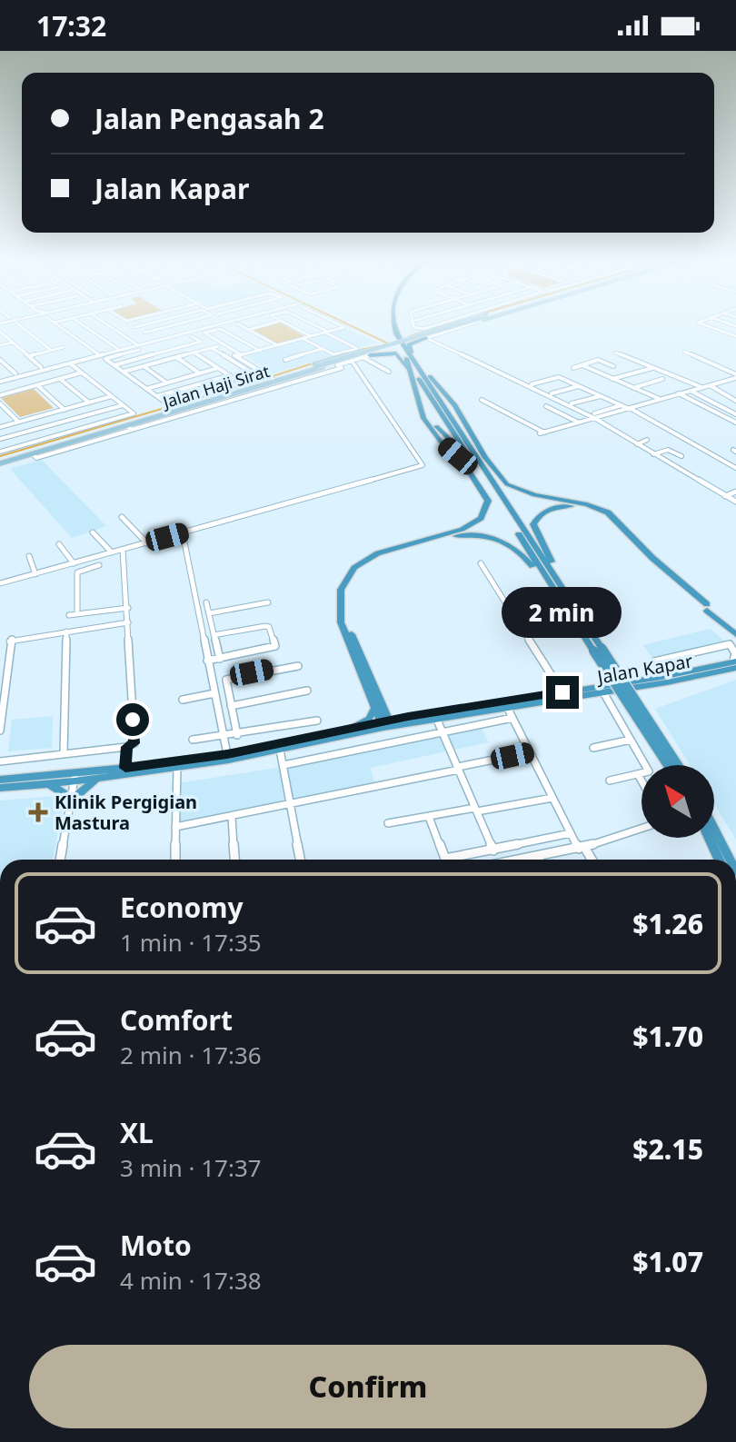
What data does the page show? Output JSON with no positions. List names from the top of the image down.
{
  "streets": {
    "highway": ["Jalan Kapar"],
    "main road": ["Jalan Haji Sirat"]
  },
  "places": {
    "health": ["Klinik Pergigian Mastura"]
  },
  "north": "top left",
  "page": {
    "status": "17:32",
    "banner": ["Jalan Pengasah 2", "Jalan Kapar"],
    "bubble": "2 min",
    "list": [
      {
        "name": "Economy",
        "note": "1 min · 17:35",
        "value": "$1.26"
      },
      {
        "name": "Comfort",
        "note": "2 min · 17:36",
        "value": "$1.70"
      },
      {
        "name": "XL",
        "note": "3 min · 17:37",
        "value": "$2.15"
      },
      {
        "name": "Moto",
        "note": "4 min · 17:38",
        "value": "$1.07"
      }
    ],
    "buttons": "Confirm"
  }
}
